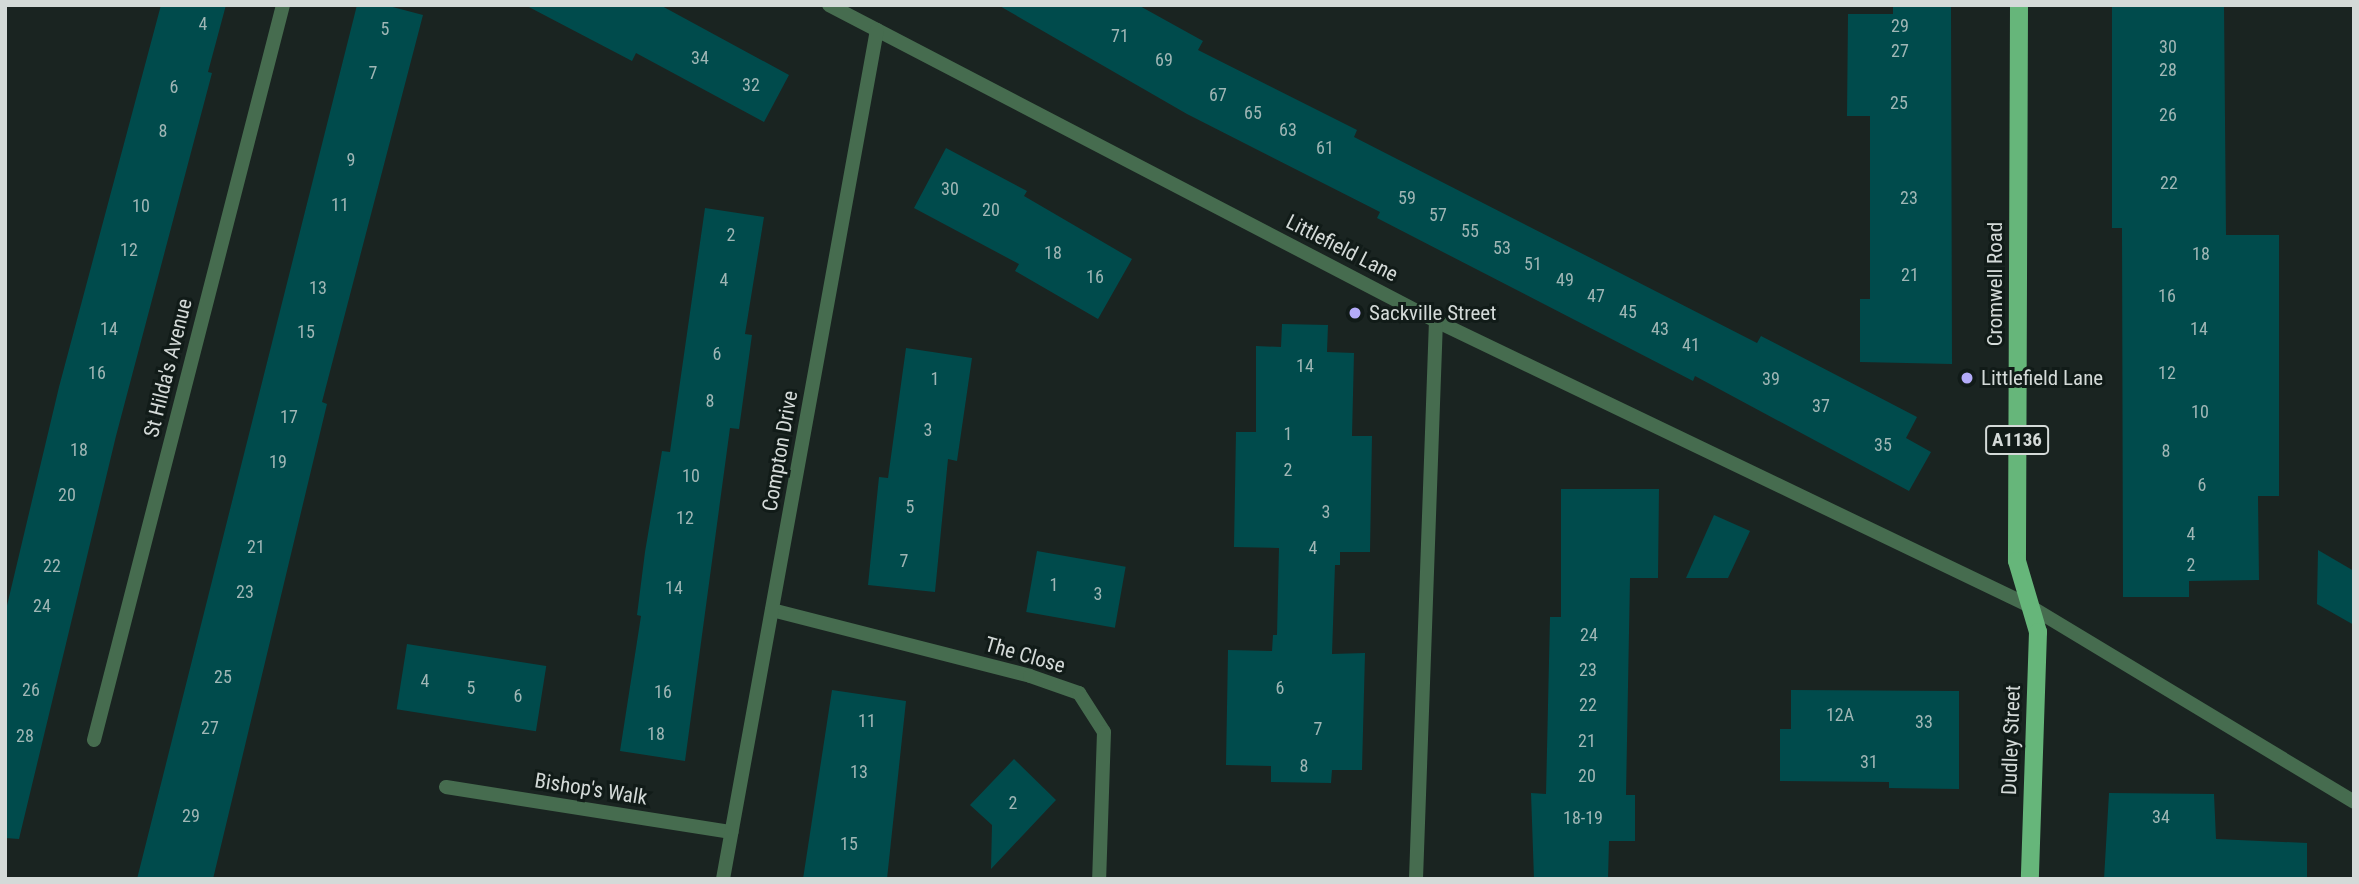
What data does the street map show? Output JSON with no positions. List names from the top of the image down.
{
  "streets": {
    "main road": ["Cromwell Road", "A1136", "Dudley Street"],
    "street": [
      "Littlefield Lane",
      "St Hilda's Avenue",
      "Compton Drive",
      "The Close",
      "Bishop's Walk"
    ]
  },
  "crossings": [
    ["Littlefield Lane", "Cromwell Road"],
    ["Littlefield Lane", "Compton Drive"],
    ["Littlefield Lane", "Dudley Street"],
    ["Cromwell Road", "Dudley Street"],
    ["Compton Drive", "The Close"],
    ["Compton Drive", "Bishop's Walk"]
  ],
  "places": ["Sackville Street", "Littlefield Lane"],
  "house_numbers": [
    "4",
    "29",
    "5",
    "71",
    "30",
    "27",
    "34",
    "69",
    "28",
    "7",
    "32",
    "6",
    "67",
    "25",
    "65",
    "26",
    "63",
    "8",
    "61",
    "9",
    "22",
    "30",
    "59",
    "23",
    "11",
    "10",
    "20",
    "57",
    "55",
    "2",
    "53",
    "12",
    "18",
    "18",
    "51",
    "21",
    "16",
    "4",
    "49",
    "13",
    "47",
    "16",
    "45",
    "14",
    "43",
    "14",
    "15",
    "41",
    "6",
    "14",
    "16",
    "12",
    "1",
    "39",
    "8",
    "37",
    "10",
    "17",
    "3",
    "1",
    "35",
    "18",
    "8",
    "19",
    "2",
    "10",
    "6",
    "20",
    "5",
    "3",
    "12",
    "4",
    "21",
    "4",
    "7",
    "2",
    "22",
    "1",
    "14",
    "23",
    "3",
    "24",
    "24",
    "23",
    "25",
    "4",
    "5",
    "6",
    "26",
    "16",
    "6",
    "22",
    "12A",
    "11",
    "33",
    "27",
    "7",
    "18",
    "28",
    "21",
    "31",
    "8",
    "13",
    "20",
    "2",
    "29",
    "34",
    "18-19",
    "15"
  ]
}
